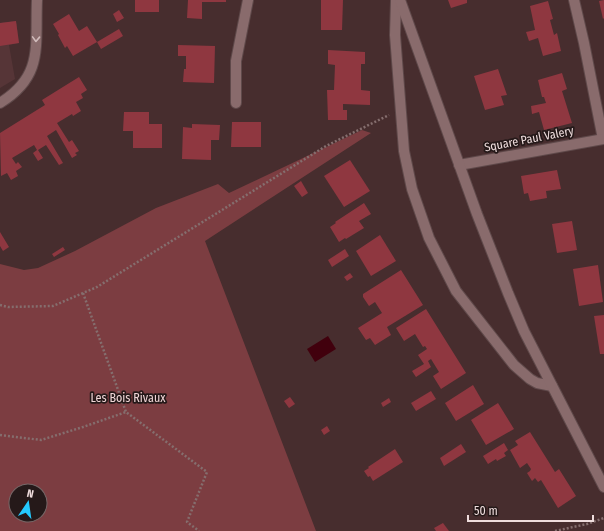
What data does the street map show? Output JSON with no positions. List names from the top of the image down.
{
  "streets": {
    "street": ["Square Paul Valery"]
  },
  "parks": ["Les Bois Rivaux"],
  "scale_bar": "50 m",
  "north": "top"
}
